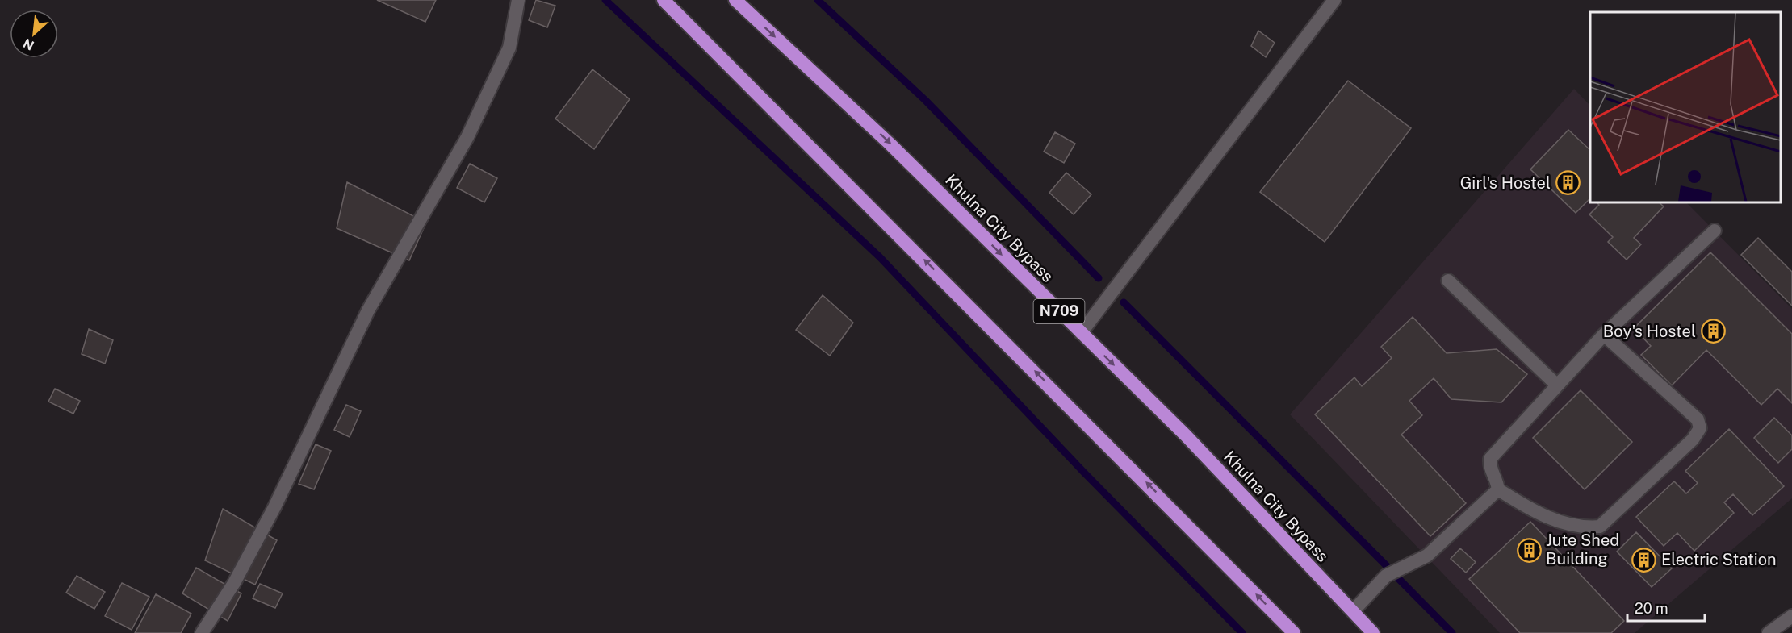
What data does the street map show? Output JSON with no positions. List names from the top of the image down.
{
  "streets": {
    "highway": ["Khulna City Bypass", "N709"]
  },
  "places": {
    "building": [
      "Girl's Hostel",
      "Boy's Hostel",
      "Jute Shed Building",
      "Electric Station"
    ]
  },
  "scale_bar": "20 m",
  "north": "bottom left"
}
